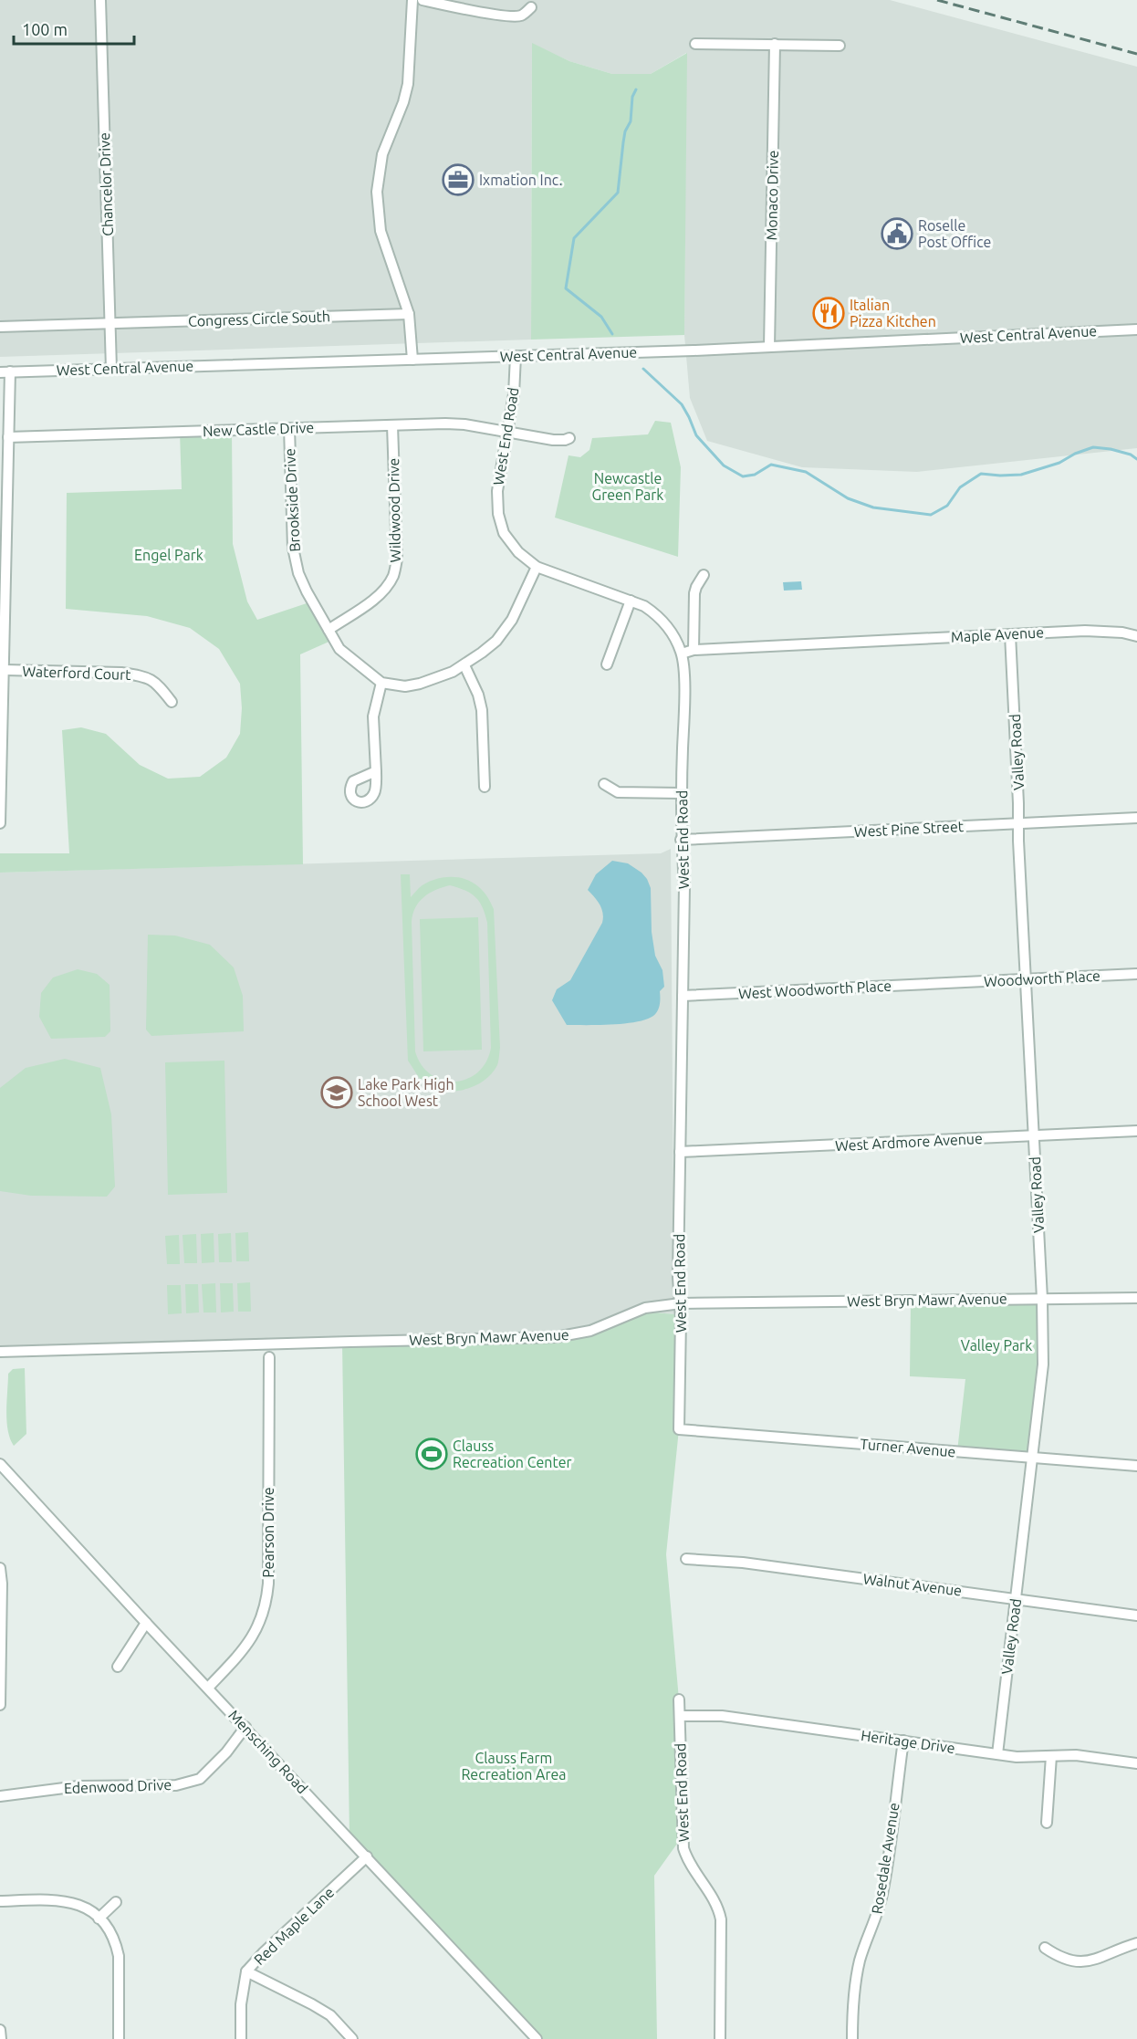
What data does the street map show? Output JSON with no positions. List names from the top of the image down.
{
  "streets": {
    "street": [
      "Chancelor Drive",
      "Monaco Drive",
      "Congress Circle South",
      "West Central Avenue",
      "New Castle Drive",
      "West End Road",
      "Brookside Drive",
      "Wildwood Drive",
      "Maple Avenue",
      "Waterford Court",
      "Valley Road",
      "West Pine Street",
      "Woodworth Place",
      "West Woodworth Place",
      "West Ardmore Avenue",
      "West Bryn Mawr Avenue",
      "Turner Avenue",
      "Pearson Drive",
      "Walnut Avenue",
      "Heritage Drive",
      "Mensching Road",
      "Edenwood Drive",
      "Rosedale Avenue",
      "Red Maple Lane"
    ]
  },
  "crossings": [
    ["Chancelor Drive", "Congress Circle South"],
    ["Chancelor Drive", "West Central Avenue"],
    ["Monaco Drive", "West Central Avenue"],
    ["West Central Avenue", "West End Road"],
    ["New Castle Drive", "West End Road"],
    ["New Castle Drive", "Brookside Drive"],
    ["New Castle Drive", "Wildwood Drive"],
    ["West End Road", "Maple Avenue"],
    ["West End Road", "West Pine Street"],
    ["West End Road", "West Woodworth Place"],
    ["West End Road", "West Ardmore Avenue"],
    ["West End Road", "West Bryn Mawr Avenue"],
    ["West End Road", "Turner Avenue"],
    ["West End Road", "Heritage Drive"],
    ["Brookside Drive", "Wildwood Drive"],
    ["Maple Avenue", "Valley Road"],
    ["Valley Road", "West Pine Street"],
    ["Valley Road", "Woodworth Place"],
    ["Valley Road", "West Ardmore Avenue"],
    ["Valley Road", "West Bryn Mawr Avenue"],
    ["Valley Road", "Turner Avenue"],
    ["Valley Road", "Walnut Avenue"],
    ["Valley Road", "Heritage Drive"],
    ["Woodworth Place", "West Woodworth Place"],
    ["Pearson Drive", "Mensching Road"],
    ["Heritage Drive", "Rosedale Avenue"],
    ["Mensching Road", "Edenwood Drive"],
    ["Mensching Road", "Red Maple Lane"]
  ],
  "parks": [
    "Newcastle Green Park",
    "Engel Park",
    "Valley Park",
    "Clauss Farm Recreation Area"
  ],
  "places": {
    "office": ["Ixmation Inc."],
    "public building": ["Roselle Post Office"],
    "restaurant": ["Italian Pizza Kitchen"],
    "school or university": ["Lake Park High School West"],
    "sports": ["Clauss Recreation Center"]
  },
  "scale_bar": "100 m"
}
